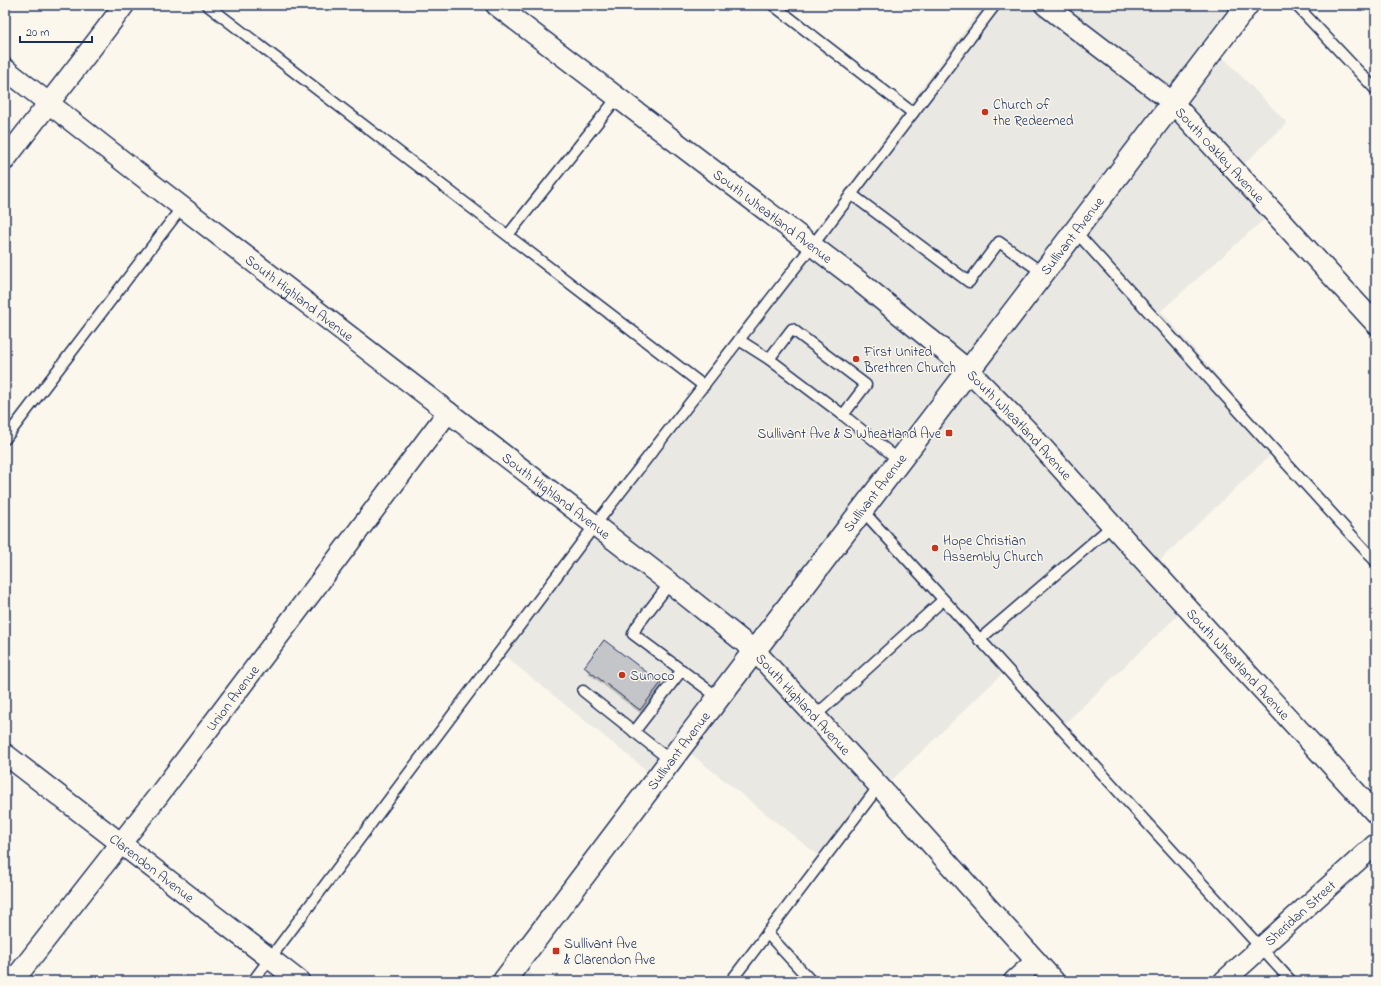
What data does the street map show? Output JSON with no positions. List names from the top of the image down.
{
  "streets": {
    "main road": ["Sullivant Avenue"],
    "street": [
      "South Oakley Avenue",
      "South Wheatland Avenue",
      "South Highland Avenue",
      "Union Avenue",
      "Clarendon Avenue",
      "Sheridan Street"
    ]
  },
  "crossings": [
    ["South Oakley Avenue", "Sullivant Avenue"],
    ["South Wheatland Avenue", "Sullivant Avenue"],
    ["Sullivant Avenue", "South Highland Avenue"],
    ["South Highland Avenue", "Union Avenue"],
    ["Union Avenue", "Clarendon Avenue"]
  ],
  "places": {
    "other": [
      "Church of the Redeemed",
      "First United Brethren Church",
      "Hope Christian Assembly Church",
      "Sunoco"
    ],
    "transit": ["Sullivant Ave & S Wheatland Ave", "Sullivant Ave & Clarendon Ave"]
  },
  "scale_bar": "20 m"
}
